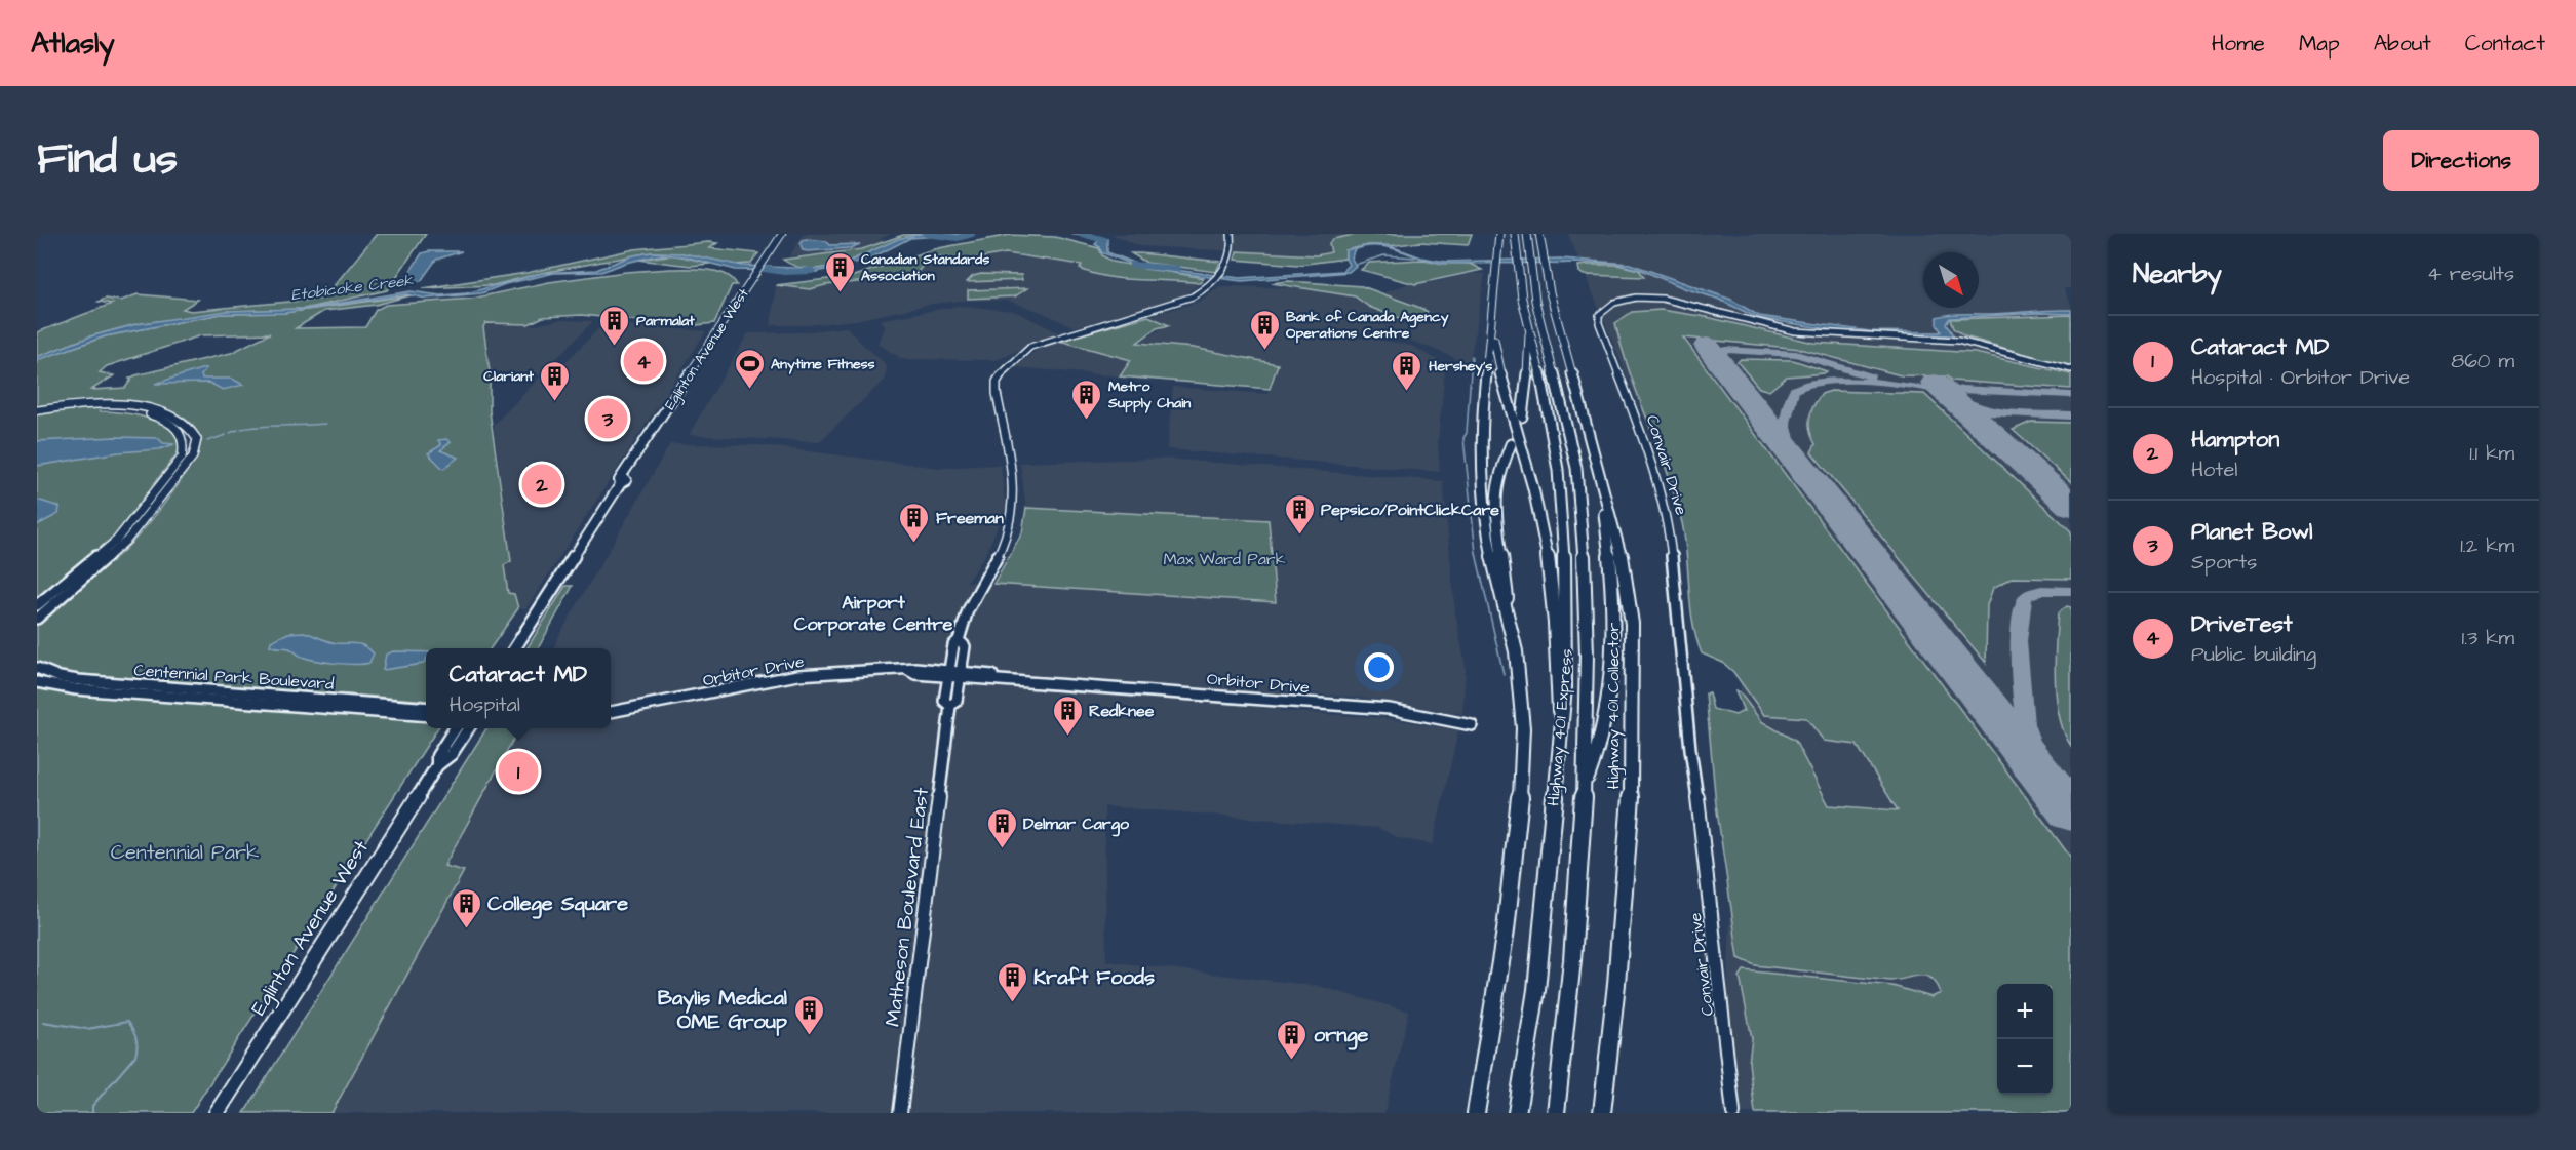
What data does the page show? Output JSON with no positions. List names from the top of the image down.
{
  "streets": {
    "highway": ["Highway 401 Collector", "Highway 401 Express"],
    "main road": ["Eglinton Avenue West"],
    "street": [
      "Convair Drive",
      "Orbitor Drive",
      "Centennial Park Boulevard",
      "Matheson Boulevard East"
    ]
  },
  "crossings": [
    ["Orbitor Drive", "Matheson Boulevard East"]
  ],
  "districts": ["Airport Corporate Centre"],
  "water": ["Etobicoke Creek"],
  "parks": ["Max Ward Park", "Centennial Park"],
  "places": {
    "building": [
      "Canadian Standards Association",
      "Parmalat",
      "Bank of Canada Agency Operations Centre",
      "Hershey's",
      "Clariant",
      "Metro Supply Chain",
      "Pepsico/PointClickCare",
      "Freeman",
      "Redknee",
      "Delmar Cargo",
      "College Square",
      "Kraft Foods",
      "Baylis Medical OME Group",
      "ornge"
    ],
    "sports": ["Anytime Fitness"]
  },
  "north": "bottom right",
  "page": {
    "header": "Atlasly",
    "nav": [
      "Home",
      "Map",
      "About",
      "Contact"
    ],
    "title": "Find us",
    "buttons": "Directions",
    "heading": ["Nearby", "4 results"],
    "list": [
      {
        "mark": "1",
        "name": "Cataract MD",
        "note": "Hospital · Orbitor Drive",
        "value": "860 m"
      },
      {
        "mark": "2",
        "name": "Hampton",
        "note": "Hotel",
        "value": "1.1 km"
      },
      {
        "mark": "3",
        "name": "Planet Bowl",
        "note": "Sports",
        "value": "1.2 km"
      },
      {
        "mark": "4",
        "name": "DriveTest",
        "note": "Public building",
        "value": "1.3 km"
      }
    ],
    "pins": [
      "4",
      "3",
      "2",
      "1"
    ],
    "popup": ["Cataract MD", "Hospital"],
    "map_buttons": ["+", "−"]
  }
}
